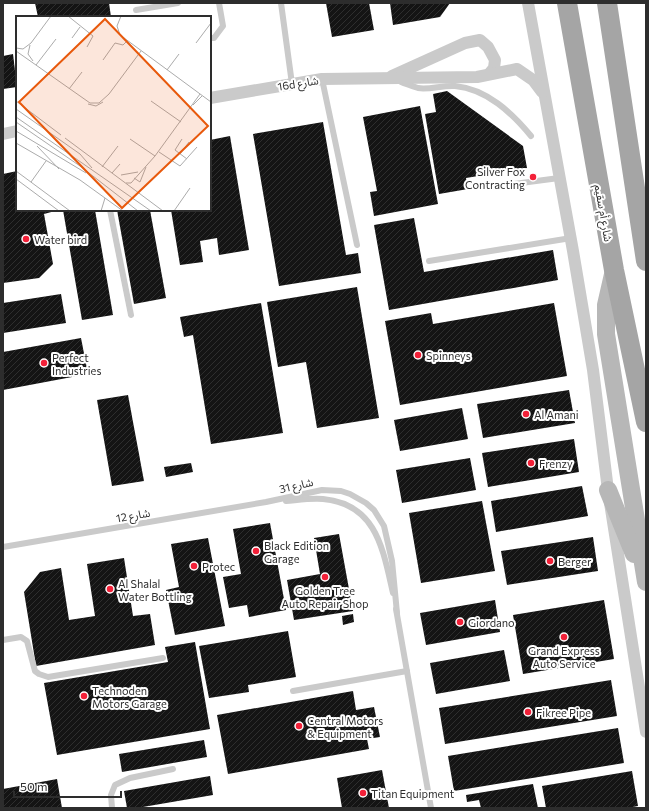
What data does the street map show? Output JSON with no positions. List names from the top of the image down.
{
  "streets": {
    "main road": ["شارع أم سقيم"],
    "street": ["16d شارع"],
    "lane": ["شارع 31", "شارع 12"]
  },
  "crossings": [
    ["شارع 31", "شارع 12"]
  ],
  "places": [
    "Silver Fox Contracting",
    "Water bird",
    "Spinneys",
    "Perfect Industries",
    "Al Amani",
    "Frenzy",
    "Black Edition Garage",
    "Berger",
    "Protec",
    "Golden Tree Auto Repair Shop",
    "Al Shalal Water Bottling",
    "Giordano",
    "Grand Express Auto Service",
    "Technoden Motors Garage",
    "Fikree Pipe",
    "Central Motors & Equipment",
    "Titan Equipment"
  ],
  "scale_bar": "50 m"
}
